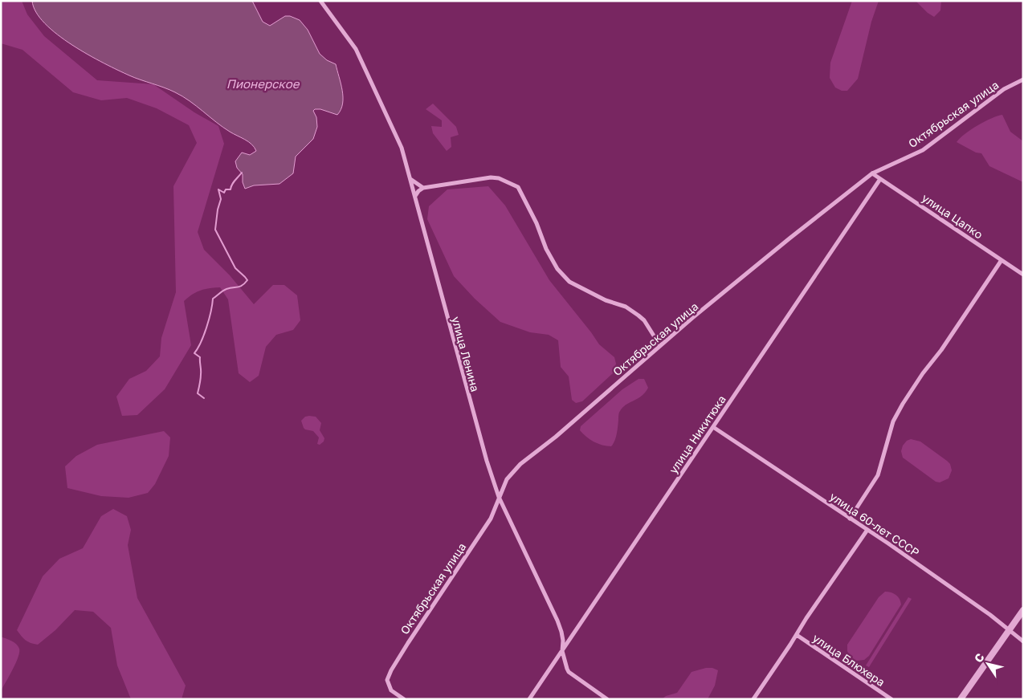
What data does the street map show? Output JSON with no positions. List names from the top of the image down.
{
  "streets": {
    "street": [
      "Октябрьская улица",
      "улица Цапко",
      "улица Ленина",
      "улица Никитюка",
      "улица 60-лет СССР",
      "улица Блюхера"
    ]
  },
  "crossings": [
    ["Октябрьская улица", "улица Цапко"],
    ["Октябрьская улица", "улица Ленина"],
    ["улица Цапко", "улица Никитюка"],
    ["улица Ленина", "улица Никитюка"],
    ["улица Никитюка", "улица 60-лет СССР"]
  ],
  "water": ["Пионерское"],
  "north": "top left"
}
